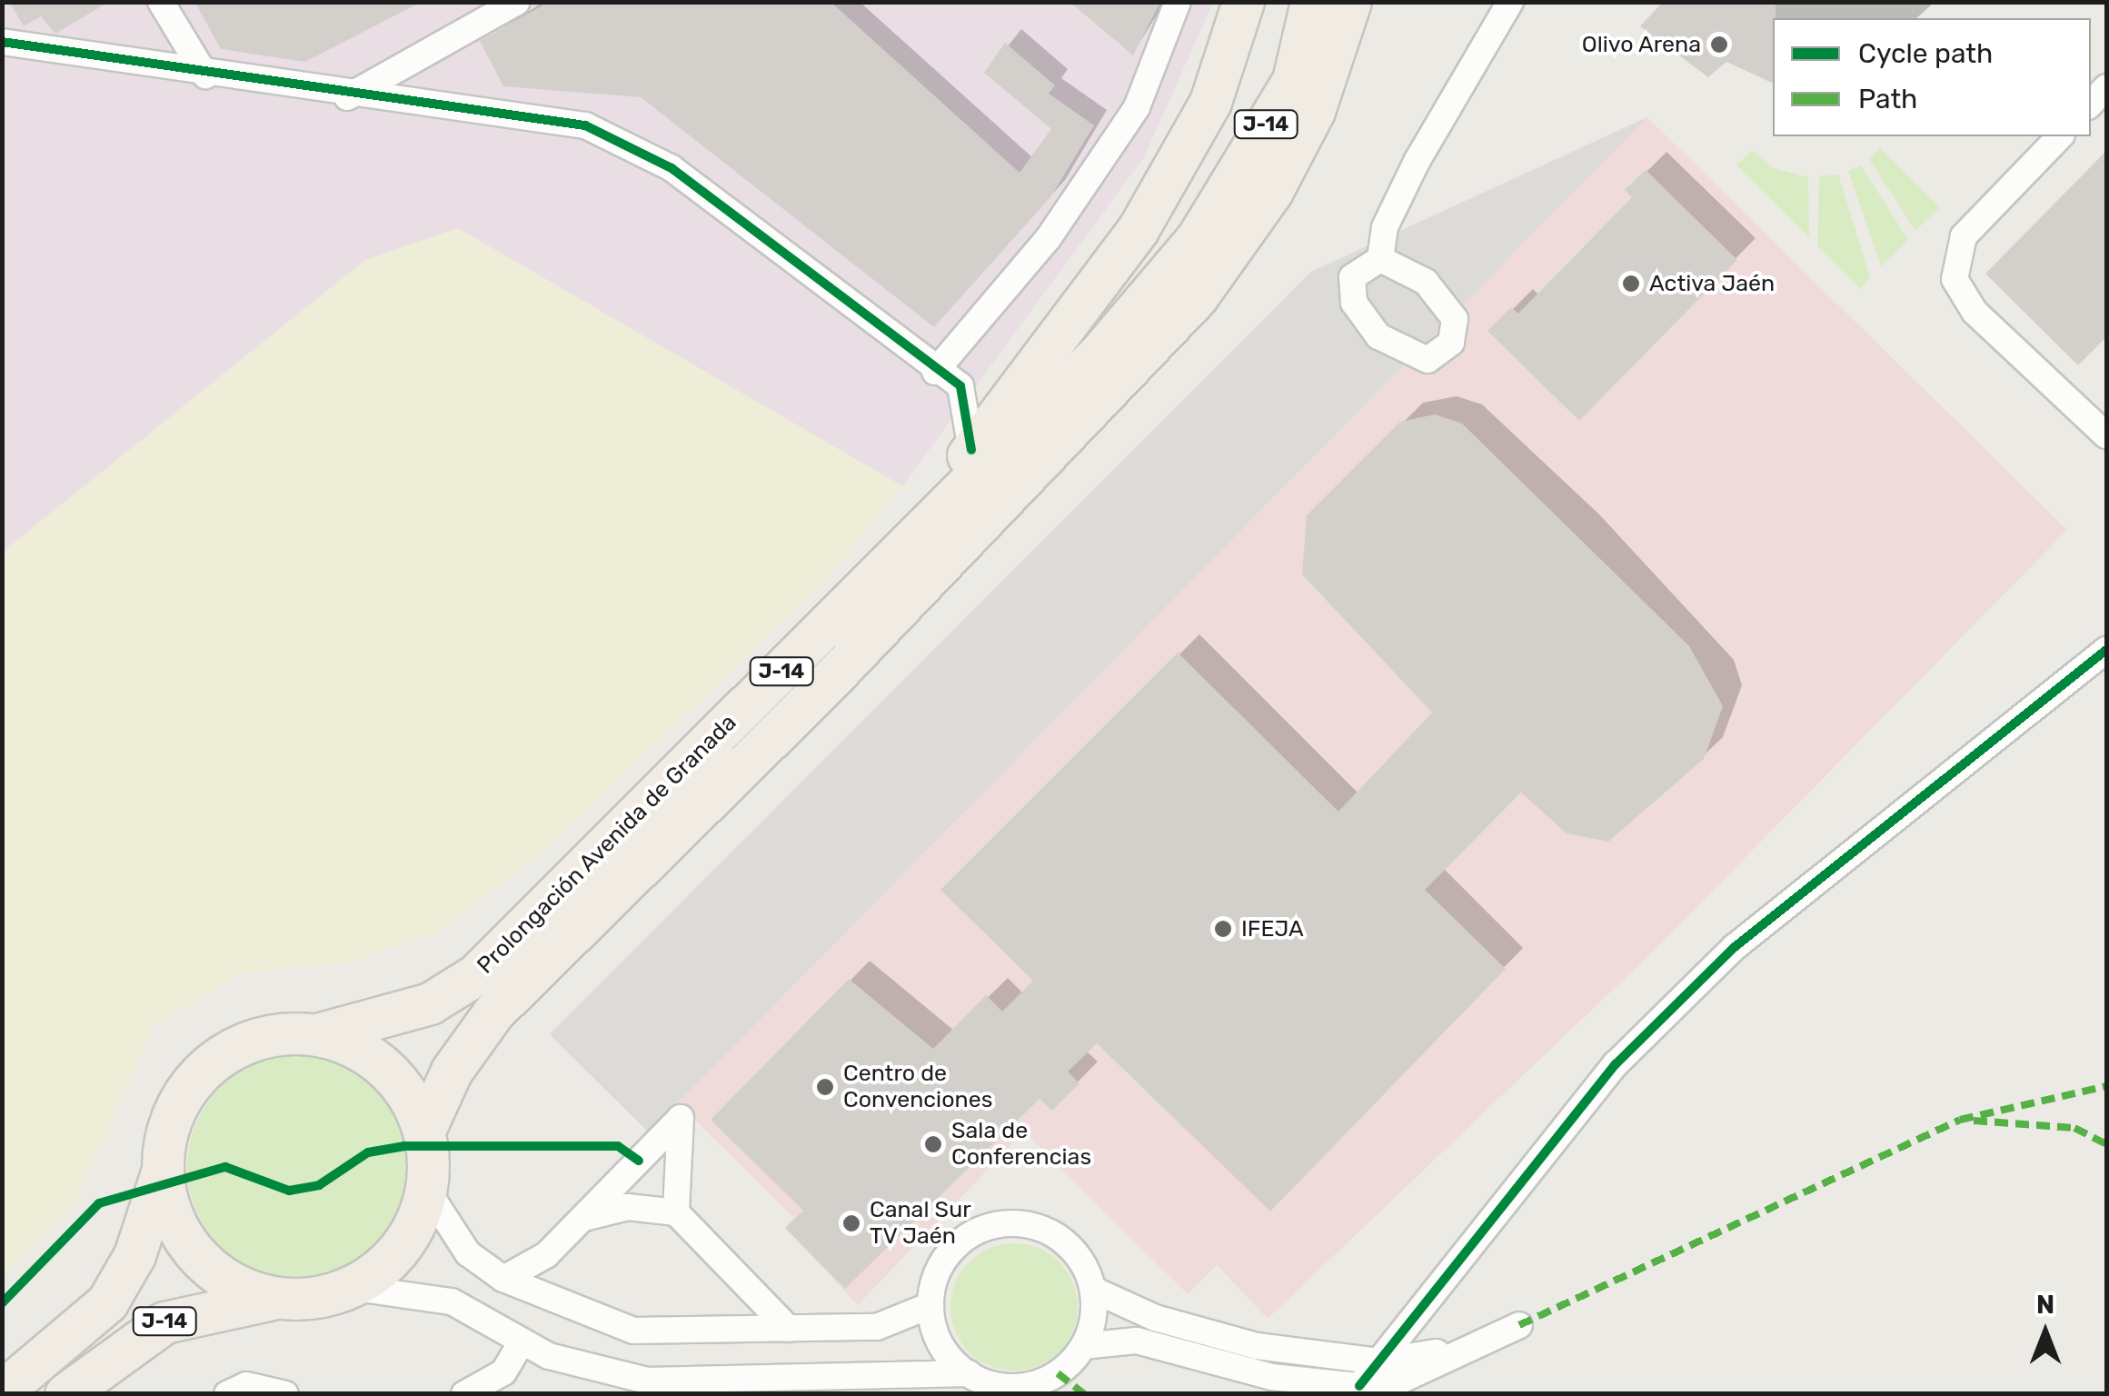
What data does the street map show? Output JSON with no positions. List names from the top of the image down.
{
  "streets": {
    "main road": ["J-14", "Prolongación Avenida de Granada"]
  },
  "crossings": [
    ["J-14", "Prolongación Avenida de Granada"]
  ],
  "places": [
    "Olivo Arena",
    "Activa Jaén",
    "IFEJA",
    "Centro de Convenciones",
    "Sala de Conferencias",
    "Canal Sur TV Jaén"
  ],
  "legend": ["Cycle path", "Path"],
  "north": "top"
}
